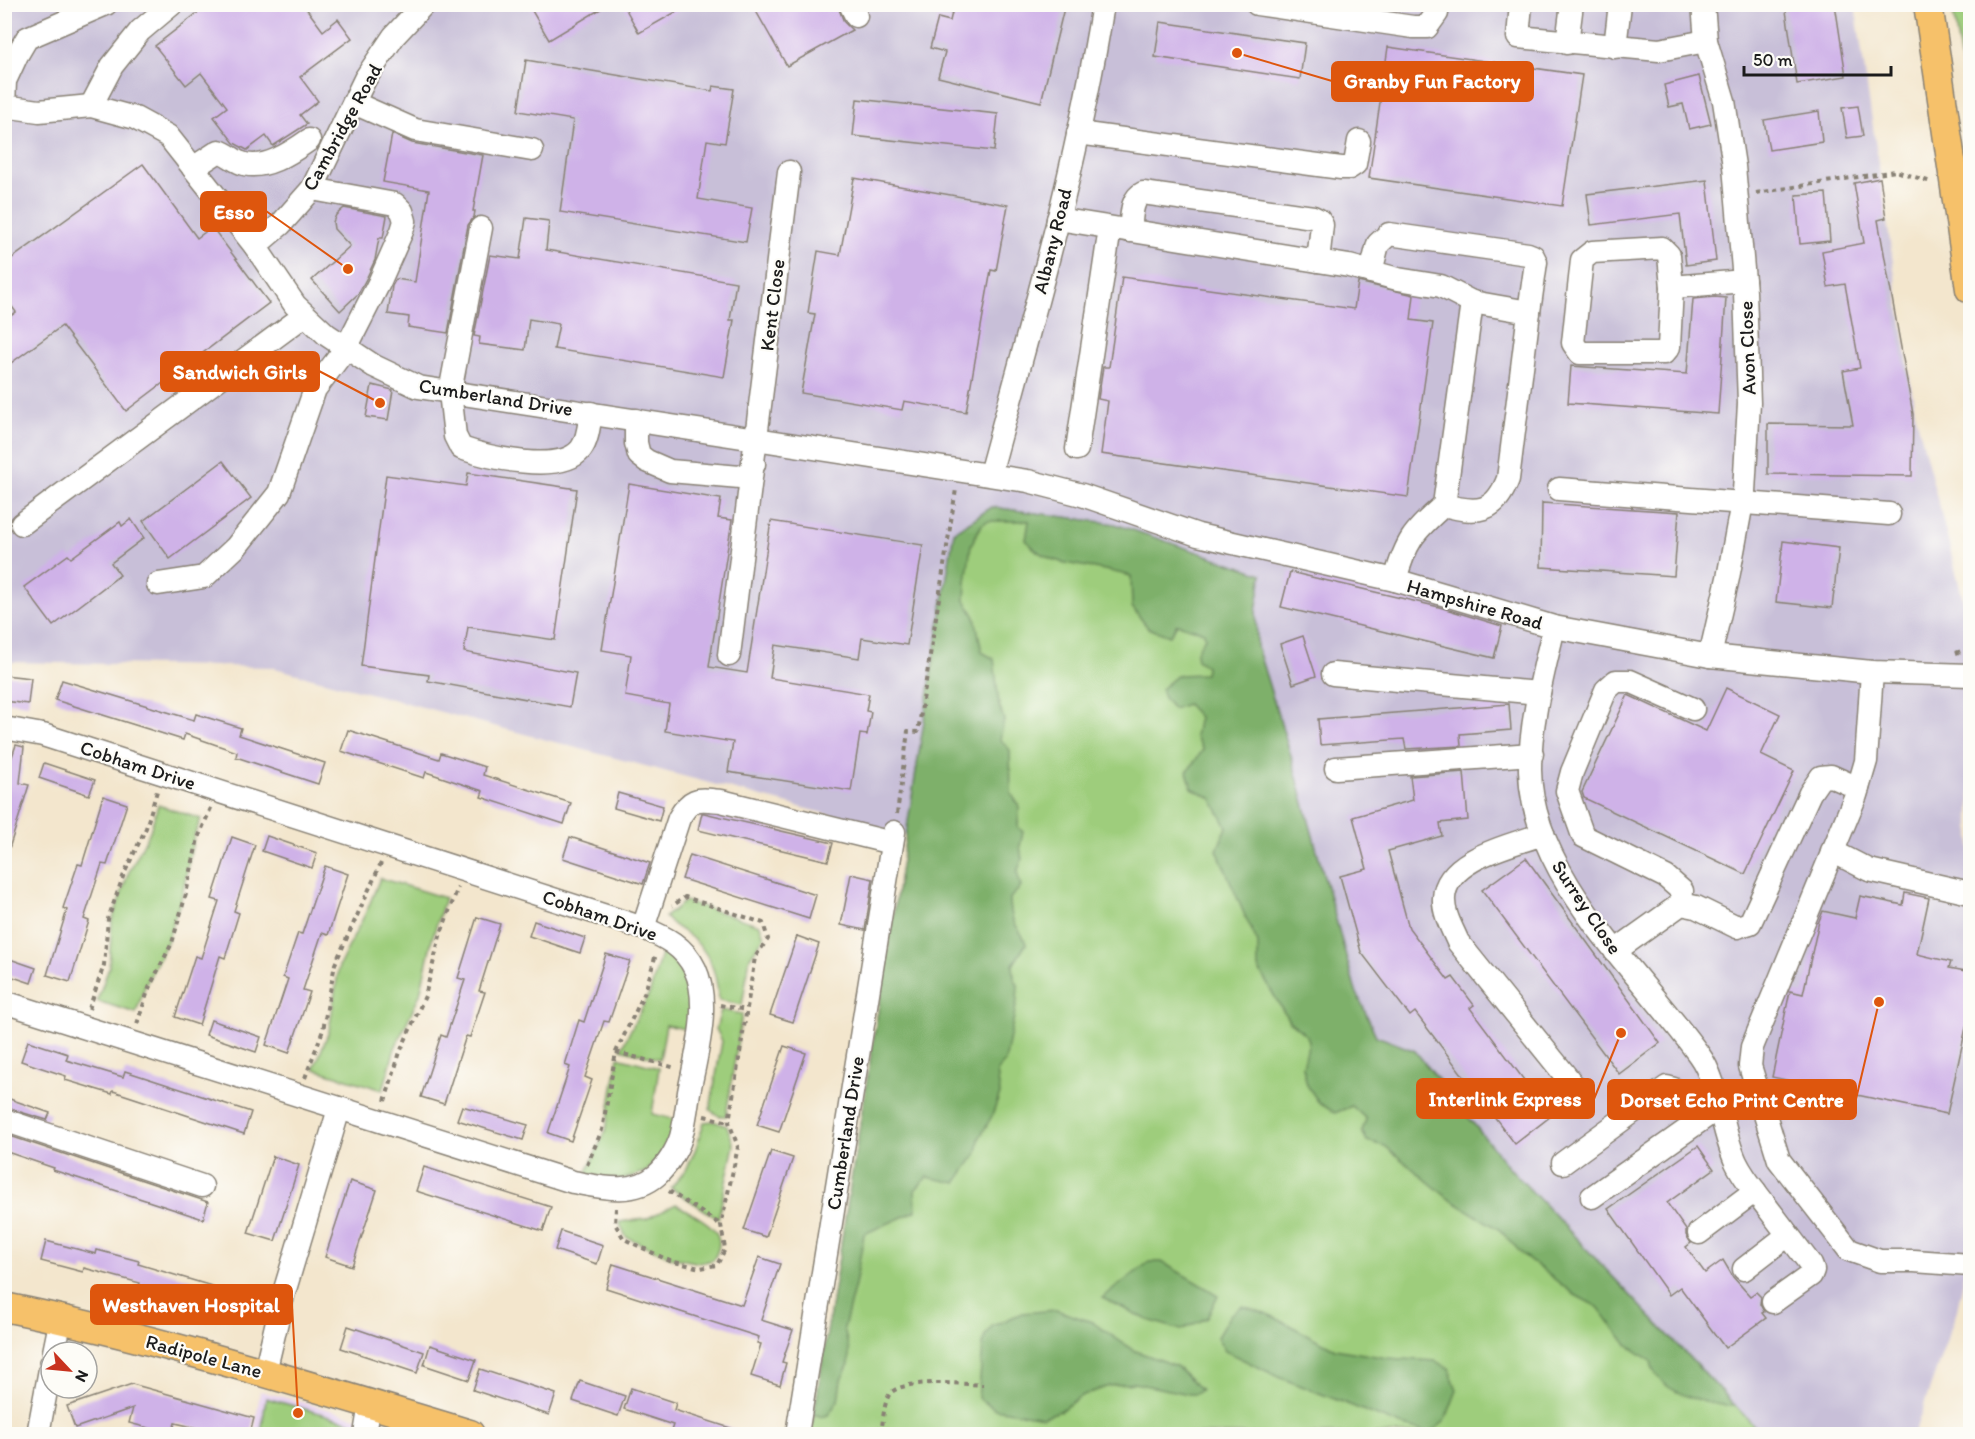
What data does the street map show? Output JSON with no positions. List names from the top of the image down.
{
  "streets": {
    "main road": ["Radipole Lane"],
    "street": [
      "Cambridge Road",
      "Albany Road",
      "Kent Close",
      "Avon Close",
      "Cumberland Drive",
      "Hampshire Road",
      "Cobham Drive",
      "Surrey Close"
    ]
  },
  "crossings": [
    ["Cambridge Road", "Cumberland Drive"],
    ["Albany Road", "Cumberland Drive"],
    ["Albany Road", "Hampshire Road"],
    ["Kent Close", "Cumberland Drive"],
    ["Avon Close", "Hampshire Road"],
    ["Cumberland Drive", "Hampshire Road"],
    ["Hampshire Road", "Surrey Close"]
  ],
  "places": [
    "Granby Fun Factory",
    "Esso",
    "Sandwich Girls",
    "Dorset Echo Print Centre",
    "Interlink Express",
    "Westhaven Hospital"
  ],
  "scale_bar": "50 m",
  "north": "bottom right"
}
